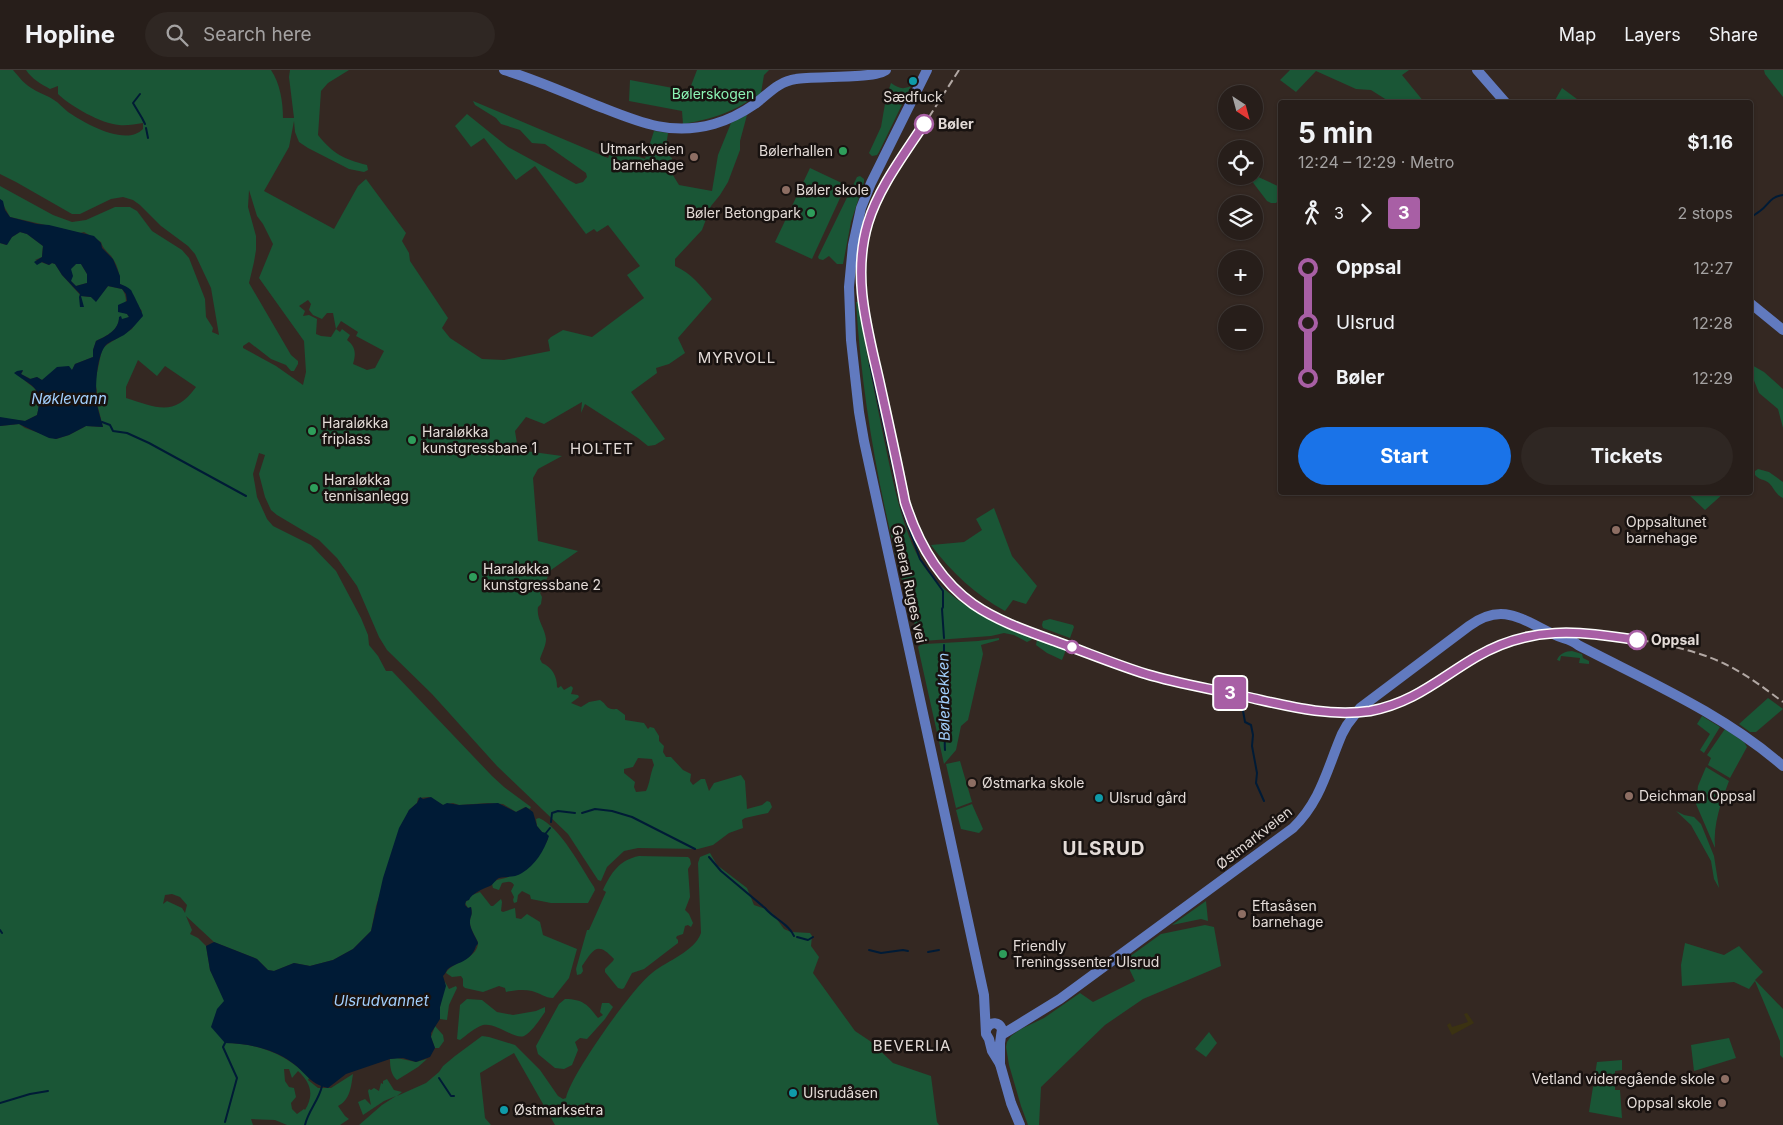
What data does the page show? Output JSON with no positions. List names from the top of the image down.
{
  "streets": {
    "street": ["General Ruges vei", "Østmarkveien"]
  },
  "crossings": [
    ["General Ruges vei", "Østmarkveien"]
  ],
  "districts": [
    "MYRVOLL",
    "HOLTET",
    "ULSRUD",
    "BEVERLIA"
  ],
  "water": ["Nøklevann", "Bølerbekken", "Ulsrudvannet"],
  "parks": ["Bølerskogen"],
  "places": [
    "Sædfuck",
    "Bøler",
    "Bølerhallen",
    "Utmarkveien barnehage",
    "Bøler skole",
    "Bøler Betongpark",
    "Haraløkka friplass",
    "Haraløkka kunstgressbane 1",
    "Haraløkka tennisanlegg",
    "Oppsaltunet barnehage",
    "Haraløkka kunstgressbane 2",
    "Oppsal",
    "Østmarka skole",
    "Deichman Oppsal",
    "Ulsrud gård",
    "Eftasåsen barnehage",
    "Friendly Treningssenter Ulsrud",
    "Vetland videregående skole",
    "Ulsrudåsen",
    "Oppsal skole",
    "Østmarksetra"
  ],
  "lines": ["metro line 3"],
  "north": "bottom right",
  "page": {
    "header": "Hopline",
    "search": "Search here",
    "nav": ["Map", "Layers", "Share"],
    "on_map": "3",
    "map_buttons": ["+", "−"],
    "heading": ["5 min", "12:24 – 12:29 · Metro", "$1.16"],
    "legs": ["3", "3", "2 stops"],
    "list": [
      {
        "name": "Oppsal",
        "value": "12:27"
      },
      {
        "name": "Ulsrud",
        "value": "12:28"
      },
      {
        "name": "Bøler",
        "value": "12:29"
      }
    ],
    "buttons": ["Start", "Tickets"]
  }
}
